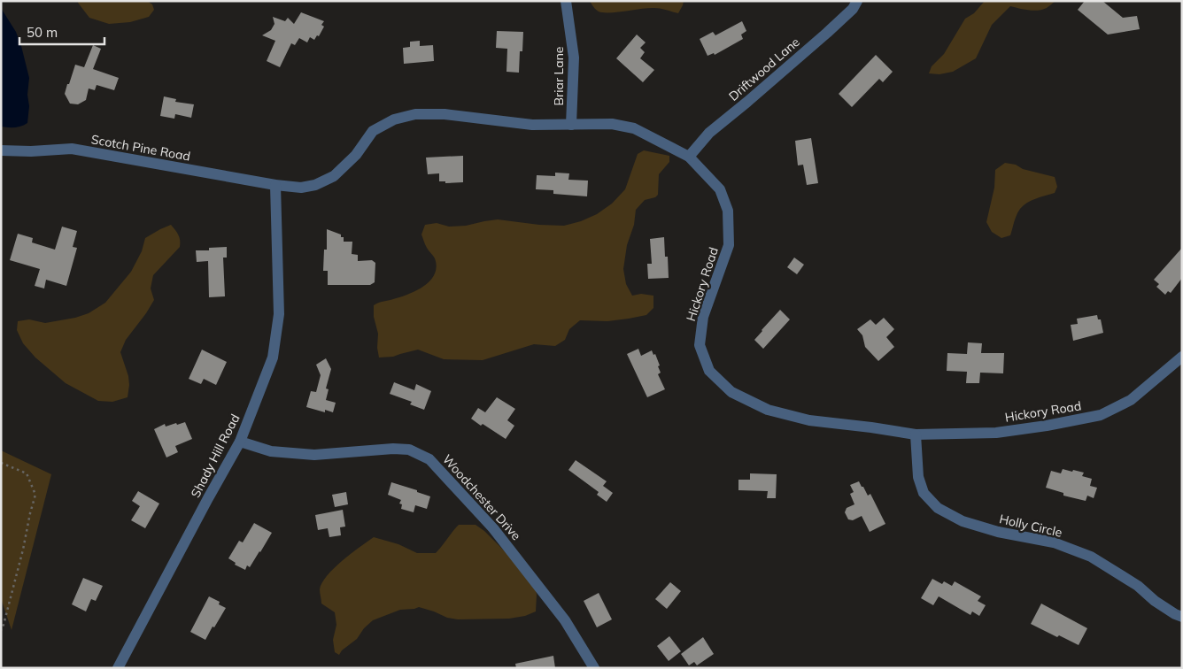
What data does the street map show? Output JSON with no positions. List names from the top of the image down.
{
  "streets": {
    "street": [
      "Driftwood Lane",
      "Briar Lane",
      "Scotch Pine Road",
      "Hickory Road",
      "Shady Hill Road",
      "Woodchester Drive",
      "Holly Circle"
    ]
  },
  "crossings": [
    ["Driftwood Lane", "Hickory Road"],
    ["Briar Lane", "Hickory Road"],
    ["Scotch Pine Road", "Hickory Road"],
    ["Scotch Pine Road", "Shady Hill Road"],
    ["Hickory Road", "Shady Hill Road"],
    ["Hickory Road", "Holly Circle"],
    ["Shady Hill Road", "Woodchester Drive"]
  ],
  "scale_bar": "50 m"
}
